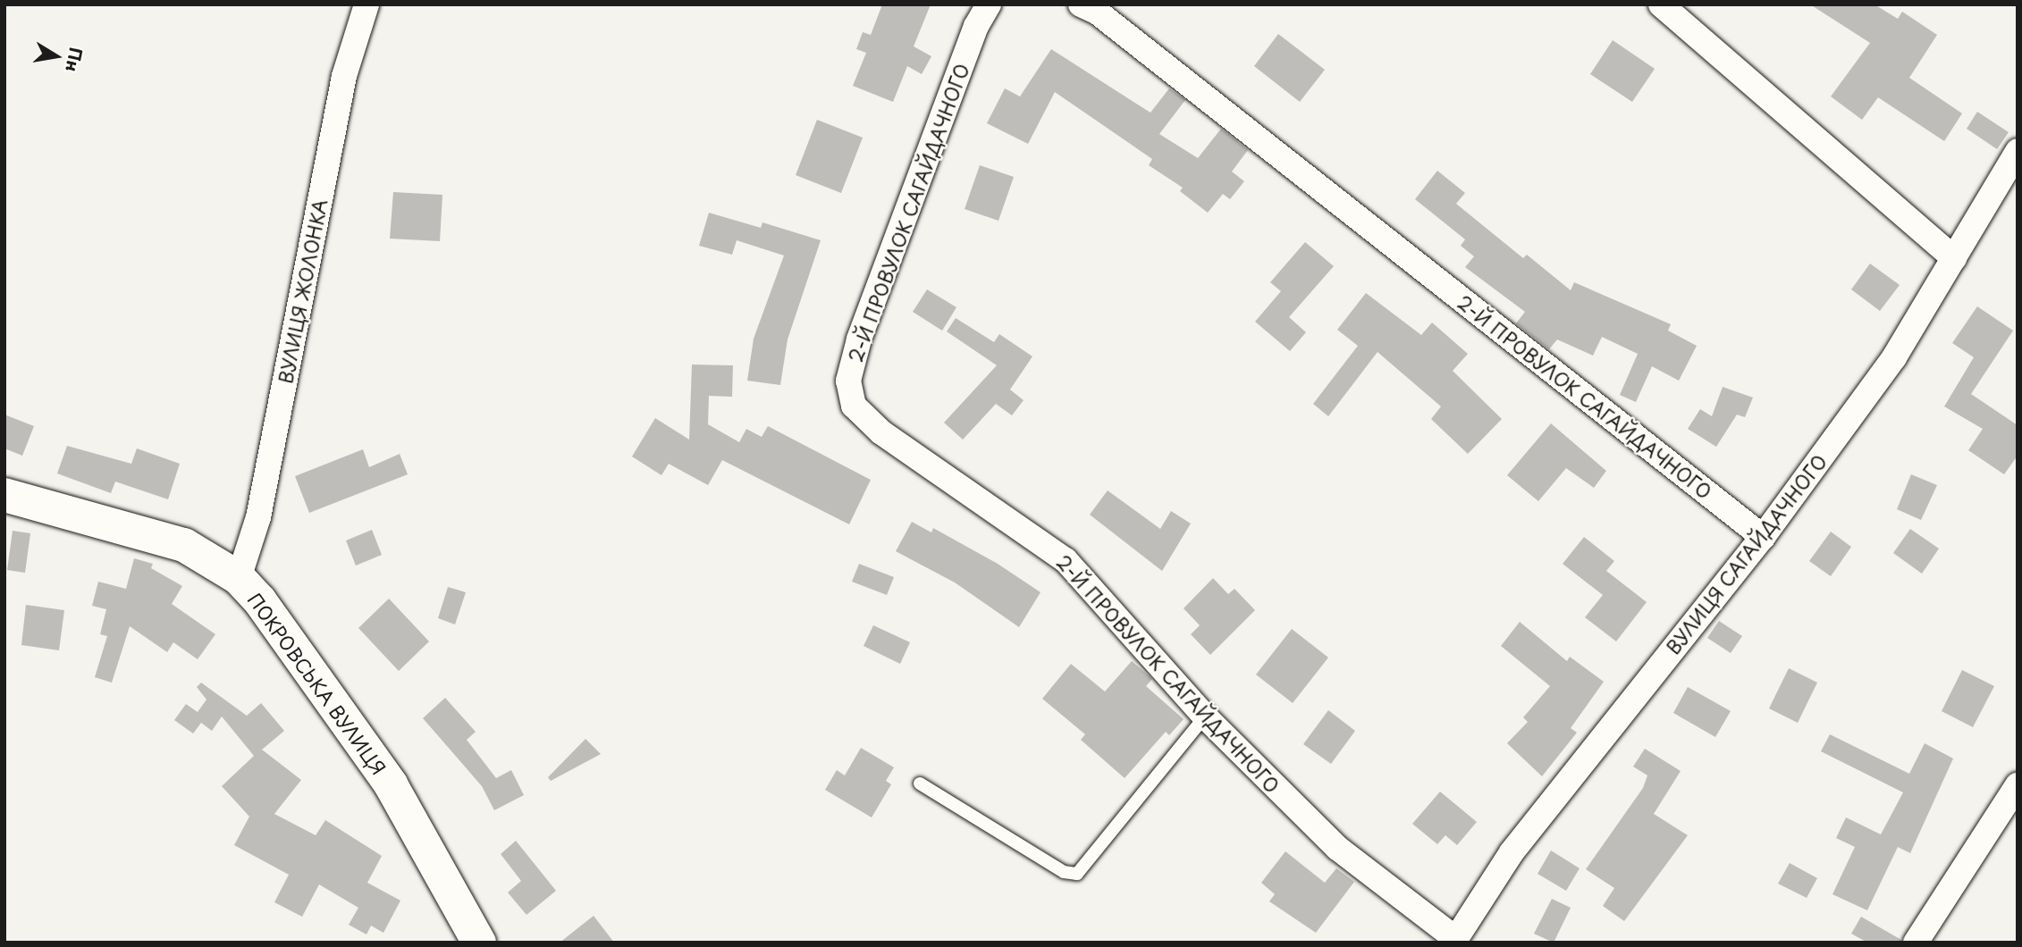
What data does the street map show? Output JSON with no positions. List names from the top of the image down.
{
  "streets": {
    "street": [
      "2-Й ПРОВУЛОК САГАЙДАЧНОГО",
      "ВУЛИЦЯ ЖОЛОНКА",
      "ВУЛИЦЯ САГАЙДАЧНОГО",
      "ПОКРОВСЬКА ВУЛИЦЯ"
    ]
  },
  "crossings": [
    ["2-Й ПРОВУЛОК САГАЙДАЧНОГО", "ВУЛИЦЯ САГАЙДАЧНОГО"],
    ["ВУЛИЦЯ ЖОЛОНКА", "ПОКРОВСЬКА ВУЛИЦЯ"]
  ],
  "north": "right"
}
